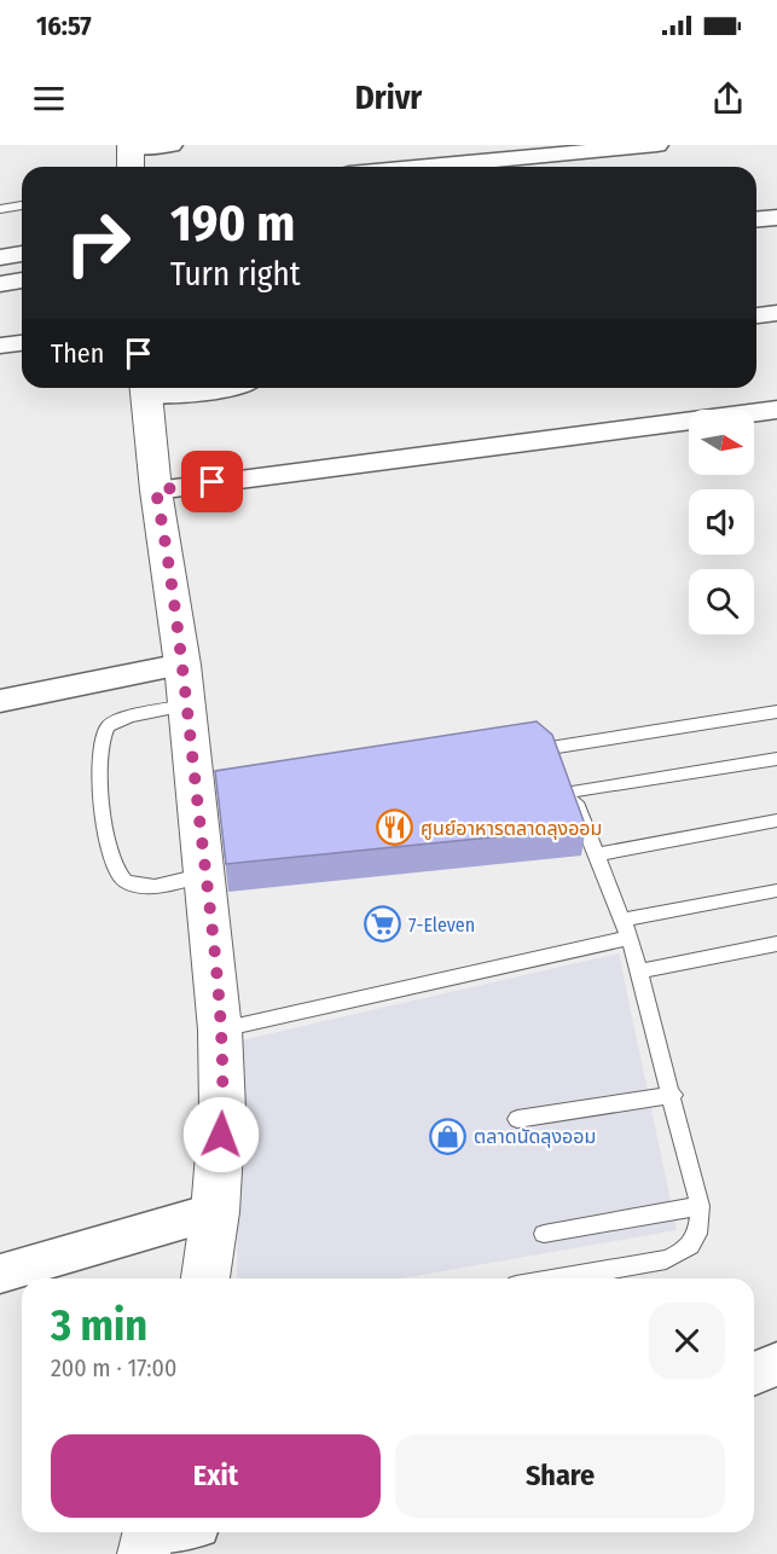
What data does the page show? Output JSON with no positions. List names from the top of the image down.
{
  "places": {
    "restaurant": ["ศูนย์อาหารตลาดลุงออม"],
    "supermarket": ["7-Eleven"],
    "shop": ["ตลาดนัดลุงออม"]
  },
  "north": "right",
  "page": {
    "status": "16:57",
    "header": "Drivr",
    "turn": ["190 m", "Turn right"],
    "then": "Then",
    "heading": ["3 min", "200 m · 17:00"],
    "buttons": ["Exit", "Share"]
  }
}
